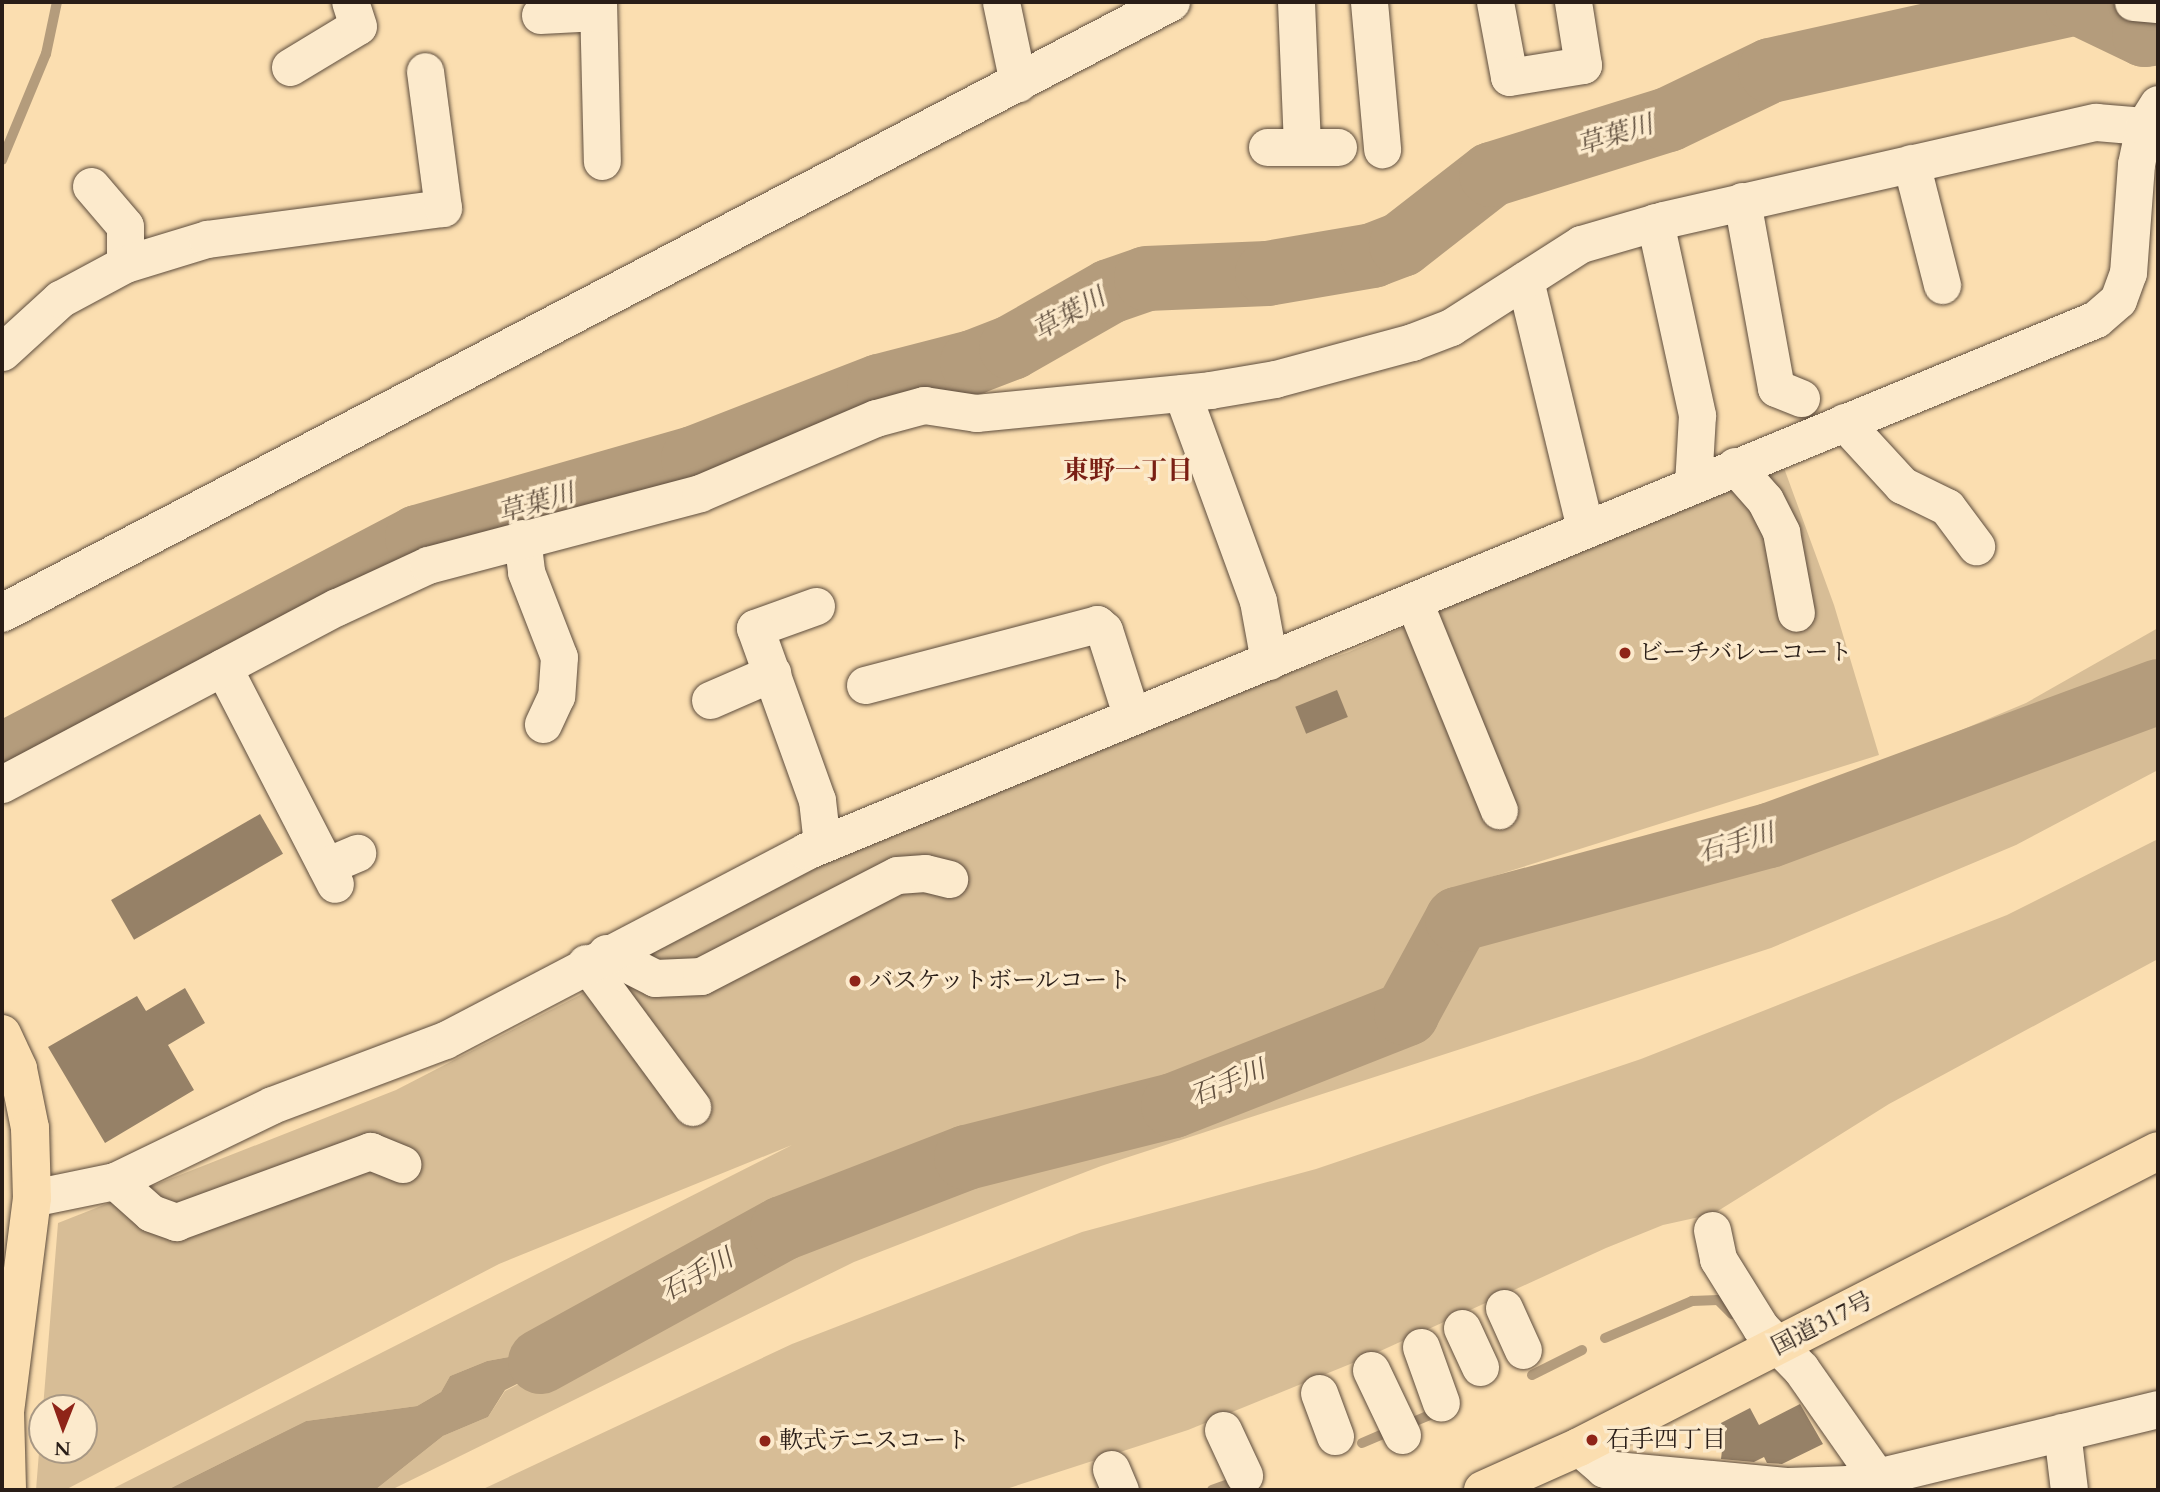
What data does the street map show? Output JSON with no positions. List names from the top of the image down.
{
  "streets": {
    "main road": ["国道317号"]
  },
  "districts": ["東野一丁目"],
  "water": ["草葉川", "石手川"],
  "places": [
    "ビーチバレーコート",
    "バスケットボールコート",
    "石手四丁目",
    "軟式テニスコート"
  ],
  "north": "bottom"
}
